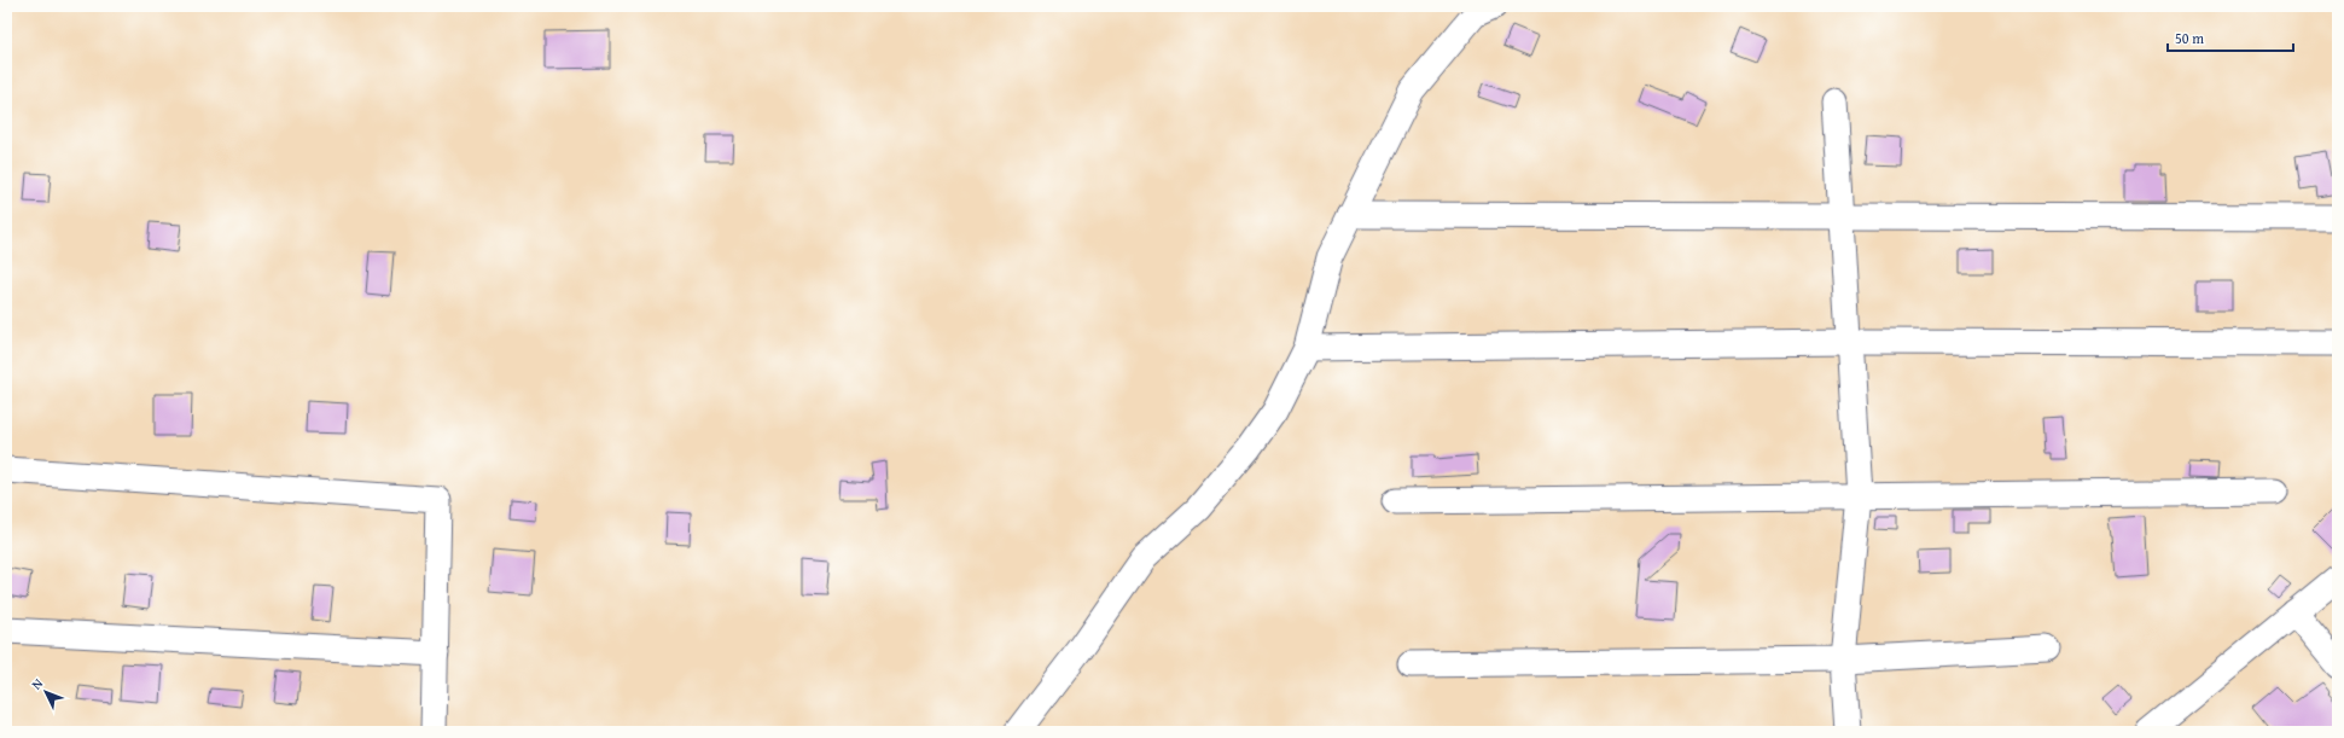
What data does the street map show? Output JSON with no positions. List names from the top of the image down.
{
  "scale_bar": "50 m",
  "north": "top left"
}
